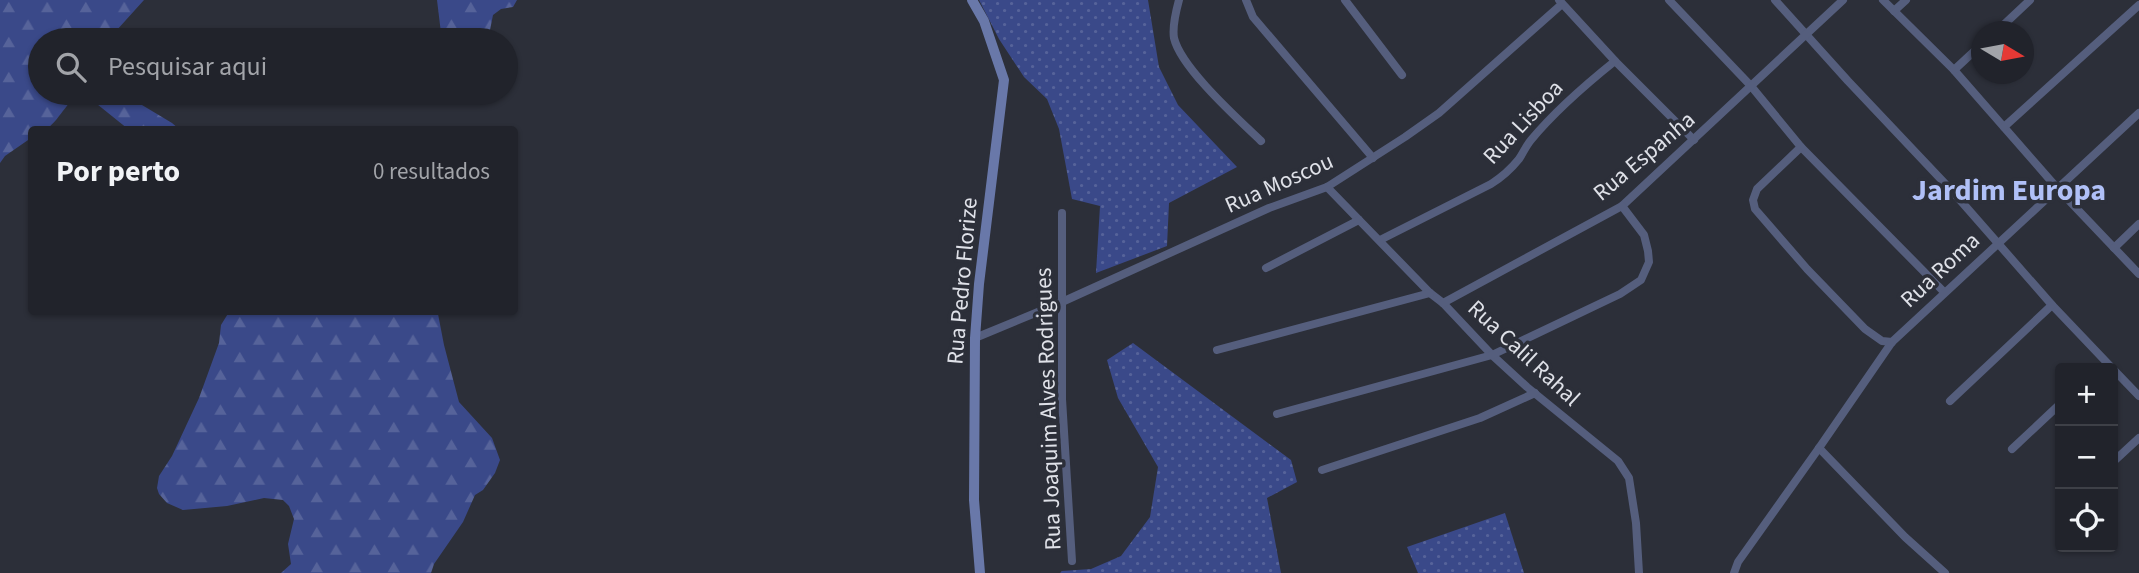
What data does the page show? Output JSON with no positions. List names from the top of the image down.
{
  "streets": {
    "street": [
      "Rua Lisboa",
      "Rua Espanha",
      "Rua Moscou",
      "Rua Roma",
      "Rua Pedro Florize",
      "Rua Calil Rahal",
      "Rua Joaquim Alves Rodrigues"
    ]
  },
  "crossings": [
    ["Rua Lisboa", "Rua Calil Rahal"],
    ["Rua Espanha", "Rua Calil Rahal"],
    ["Rua Moscou", "Rua Pedro Florize"],
    ["Rua Moscou", "Rua Calil Rahal"],
    ["Rua Moscou", "Rua Joaquim Alves Rodrigues"]
  ],
  "districts": ["Jardim Europa"],
  "north": "right",
  "page": {
    "search": "Pesquisar aqui",
    "heading": ["Por perto", "0 resultados"],
    "map_buttons": ["+", "−"]
  }
}
